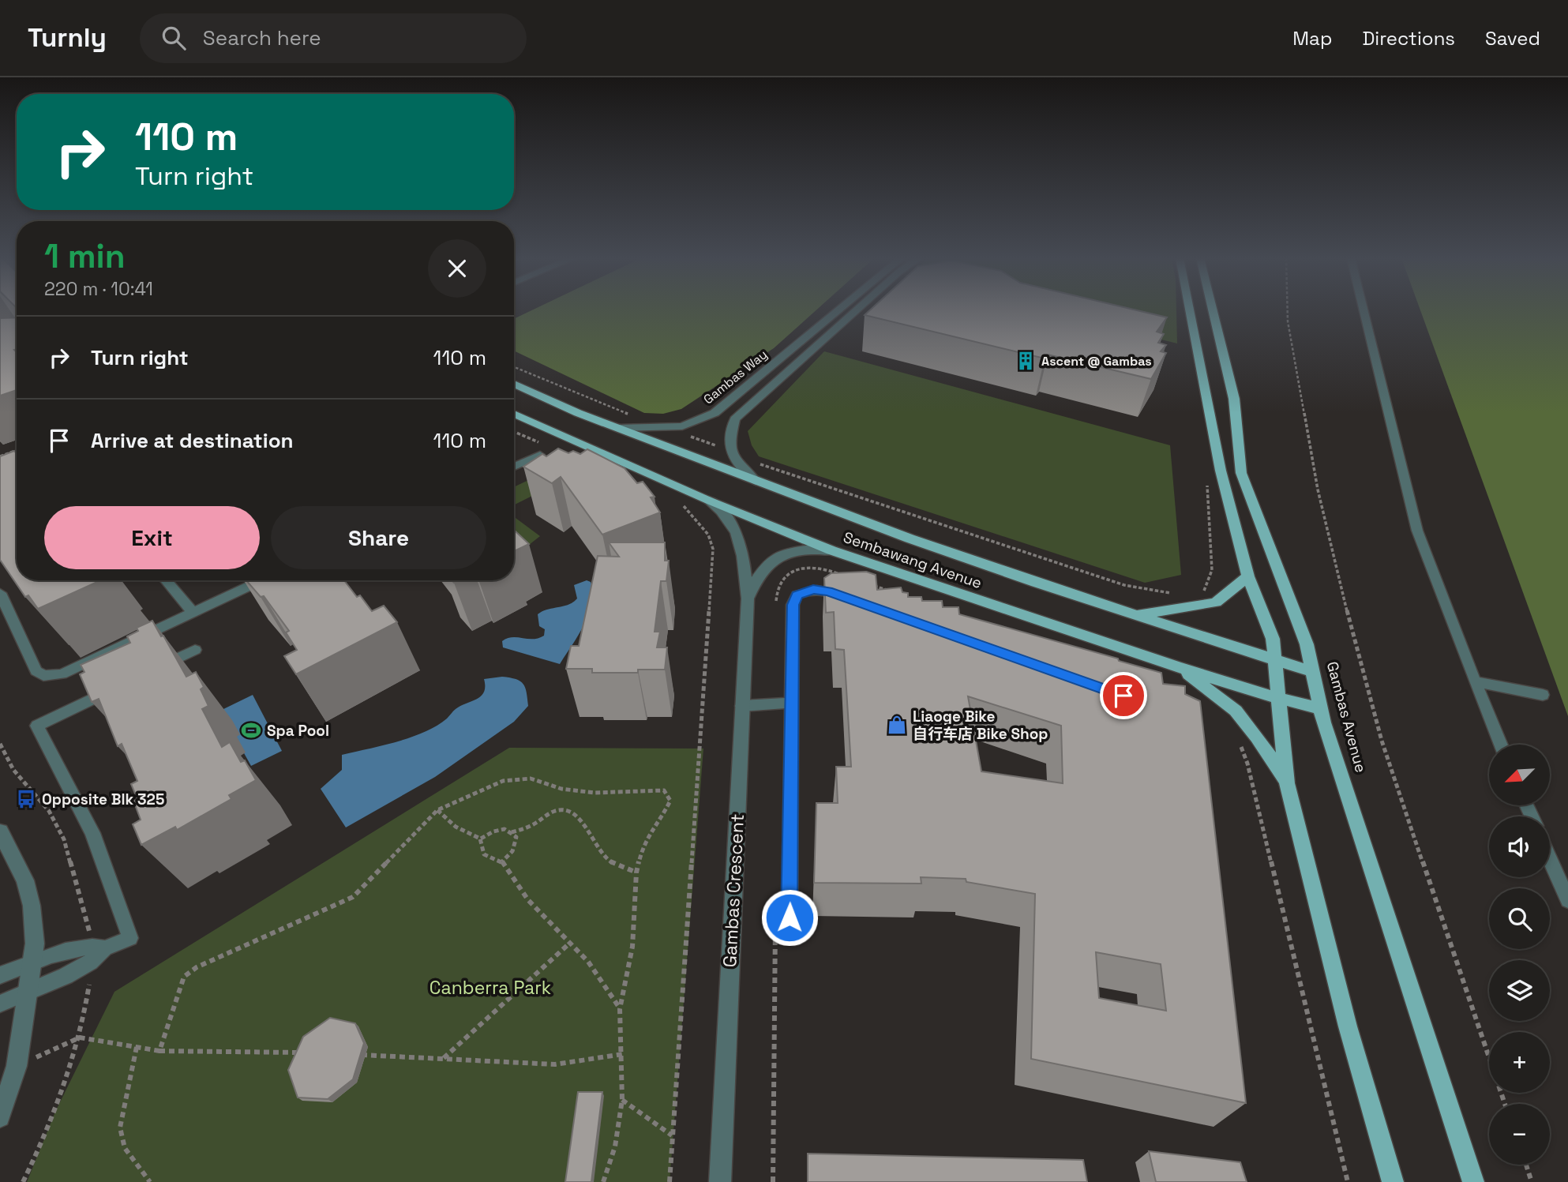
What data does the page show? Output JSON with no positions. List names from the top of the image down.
{
  "streets": {
    "main road": ["Sembawang Avenue", "Gambas Avenue"],
    "street": ["Gambas Way", "Gambas Crescent"]
  },
  "crossings": [
    ["Gambas Way", "Sembawang Avenue"],
    ["Sembawang Avenue", "Gambas Avenue"],
    ["Sembawang Avenue", "Gambas Crescent"]
  ],
  "parks": ["Canberra Park"],
  "places": {
    "building": ["Ascent @ Gambas"],
    "shop": ["Liaoge Bike 自行车店 Bike Shop"],
    "sports": ["Spa Pool"],
    "bus stop": ["Opposite Blk 325"]
  },
  "north": "bottom left",
  "page": {
    "header": "Turnly",
    "search": "Search here",
    "nav": ["Map", "Directions", "Saved"],
    "turn": ["110 m", "Turn right"],
    "heading": ["1 min", "220 m · 10:41"],
    "list": [
      {
        "name": "Turn right",
        "value": "110 m"
      },
      {
        "name": "Arrive at destination",
        "value": "110 m"
      }
    ],
    "buttons": ["Exit", "Share"],
    "map_buttons": ["+", "−"]
  }
}
